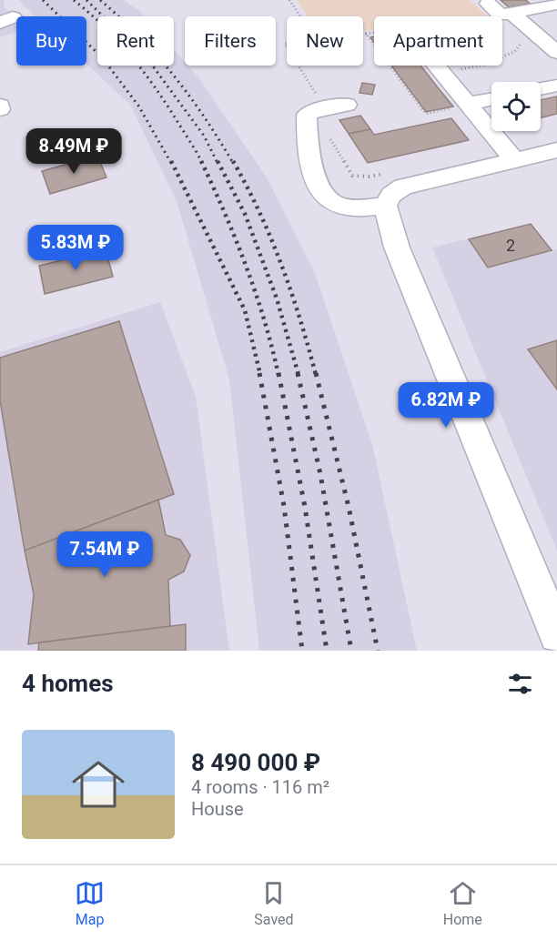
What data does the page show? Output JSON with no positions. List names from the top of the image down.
{
  "house_numbers": ["2"],
  "page": {
    "chip": [
      "Buy",
      "Rent",
      "Filters",
      "New",
      "Apartment"
    ],
    "price": [
      "8.49M ₽",
      "5.83M ₽",
      "6.82M ₽",
      "7.54M ₽"
    ],
    "heading": "4 homes",
    "list": [
      {
        "name": "8 490 000 ₽",
        "note": "4 rooms · 116 m² · House"
      }
    ],
    "tabs": ["Map", "Saved", "Home"]
  }
}
